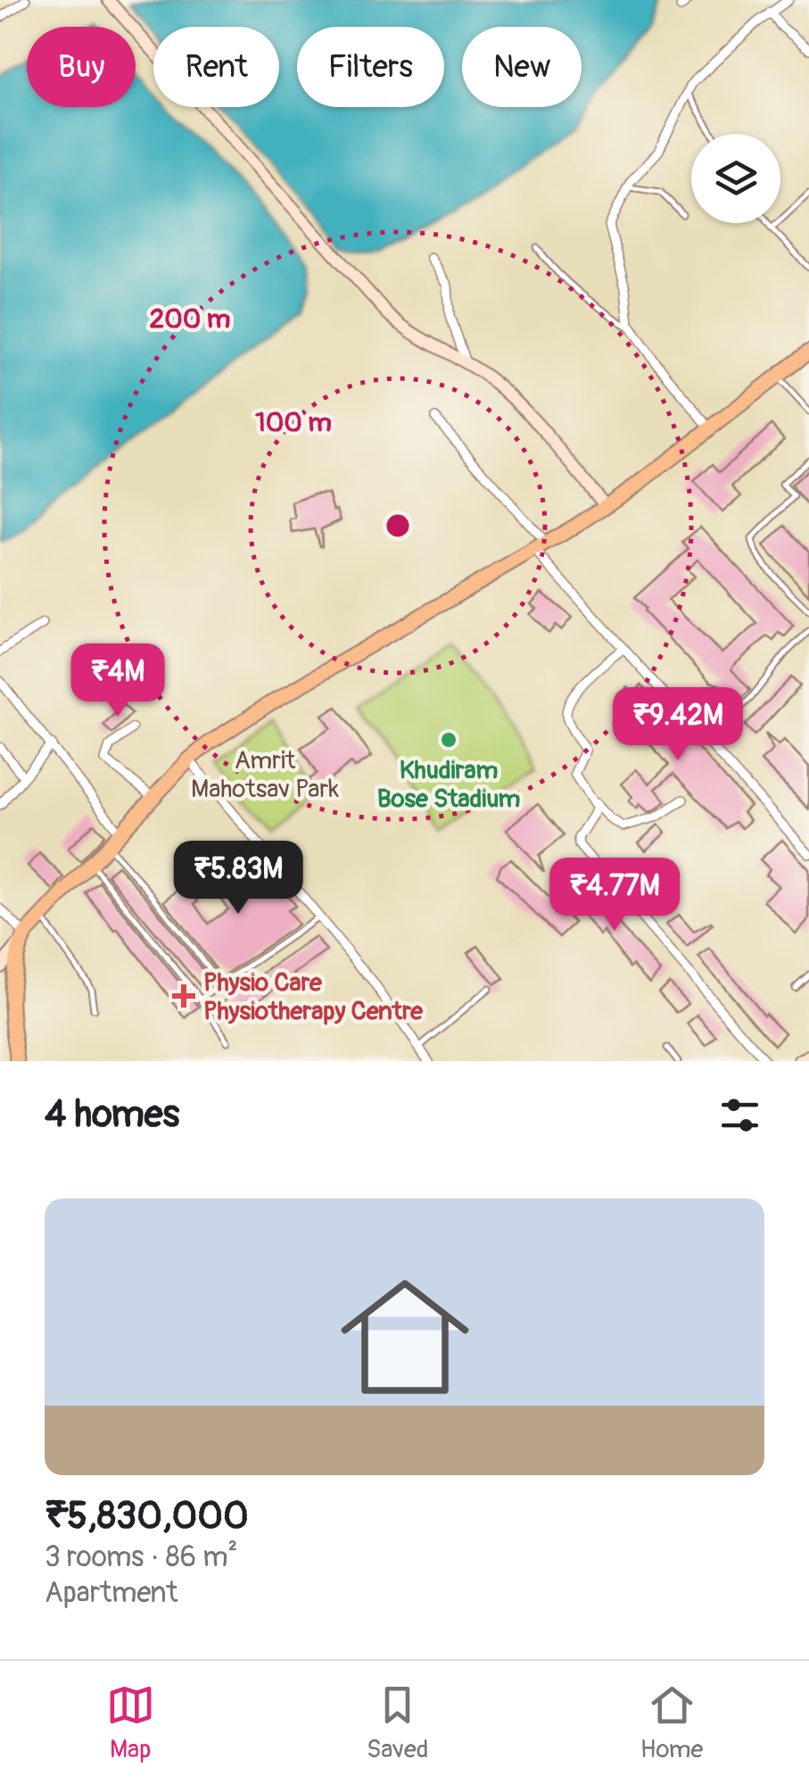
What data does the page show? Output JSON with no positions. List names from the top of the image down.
{
  "parks": ["Amrit Mahotsav Park"],
  "places": {
    "other": ["Khudiram Bose Stadium"],
    "health": ["Physio Care Physiotherapy Centre"]
  },
  "page": {
    "chip": [
      "Buy",
      "Rent",
      "Filters",
      "New"
    ],
    "price": [
      "₹4M",
      "₹9.42M",
      "₹5.83M",
      "₹4.77M"
    ],
    "heading": "4 homes",
    "list": [
      {
        "name": "₹5,830,000",
        "note": "3 rooms · 86 m² · Apartment"
      }
    ],
    "tabs": ["Map", "Saved", "Home"]
  },
  "rings": ["200 m", "100 m"]
}
